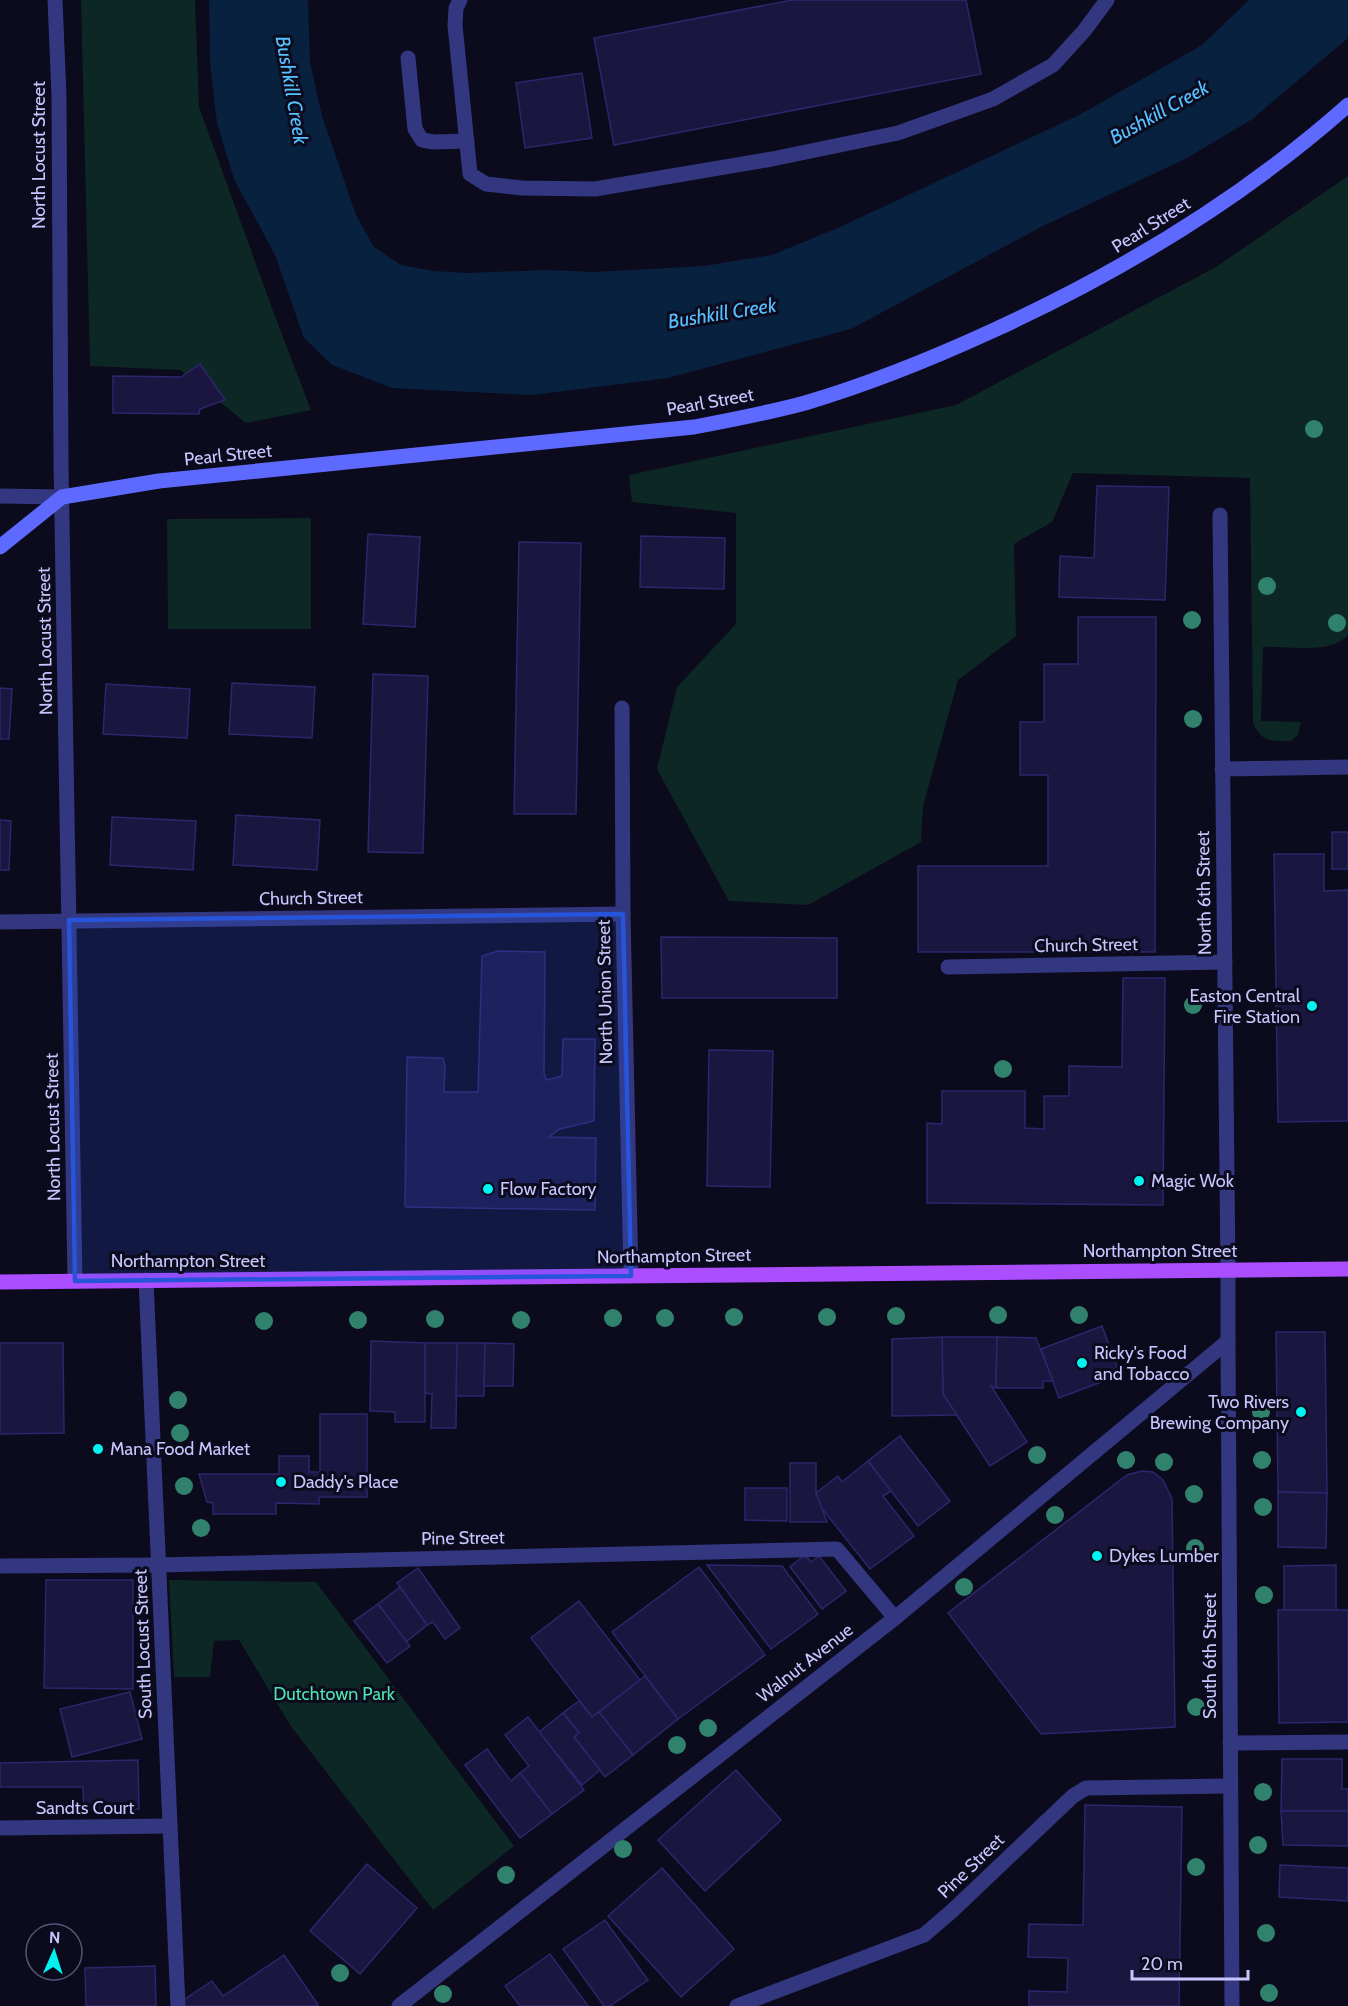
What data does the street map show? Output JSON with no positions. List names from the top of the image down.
{
  "streets": {
    "main road": ["Pearl Street", "Northampton Street"],
    "street": [
      "North Locust Street",
      "North 6th Street",
      "Church Street",
      "North Union Street",
      "Pine Street",
      "South Locust Street",
      "South 6th Street",
      "Walnut Avenue",
      "Sandts Court"
    ]
  },
  "crossings": [
    ["North Locust Street", "Pearl Street"],
    ["North Locust Street", "Church Street"],
    ["North Locust Street", "Northampton Street"],
    ["North 6th Street", "Church Street"],
    ["North 6th Street", "Northampton Street"],
    ["North 6th Street", "South 6th Street"],
    ["Church Street", "North Union Street"],
    ["North Union Street", "Northampton Street"],
    ["Northampton Street", "South Locust Street"],
    ["Northampton Street", "South 6th Street"],
    ["Pine Street", "South Locust Street"],
    ["Pine Street", "South 6th Street"],
    ["Pine Street", "Walnut Avenue"],
    ["South Locust Street", "Sandts Court"],
    ["South 6th Street", "Walnut Avenue"]
  ],
  "water": ["Bushkill Creek"],
  "parks": ["Dutchtown Park"],
  "places": [
    "Easton Central Fire Station",
    "Magic Wok",
    "Flow Factory",
    "Ricky's Food and Tobacco",
    "Two Rivers Brewing Company",
    "Mana Food Market",
    "Daddy's Place",
    "Dykes Lumber"
  ],
  "scale_bar": "20 m",
  "north": "top"
}
